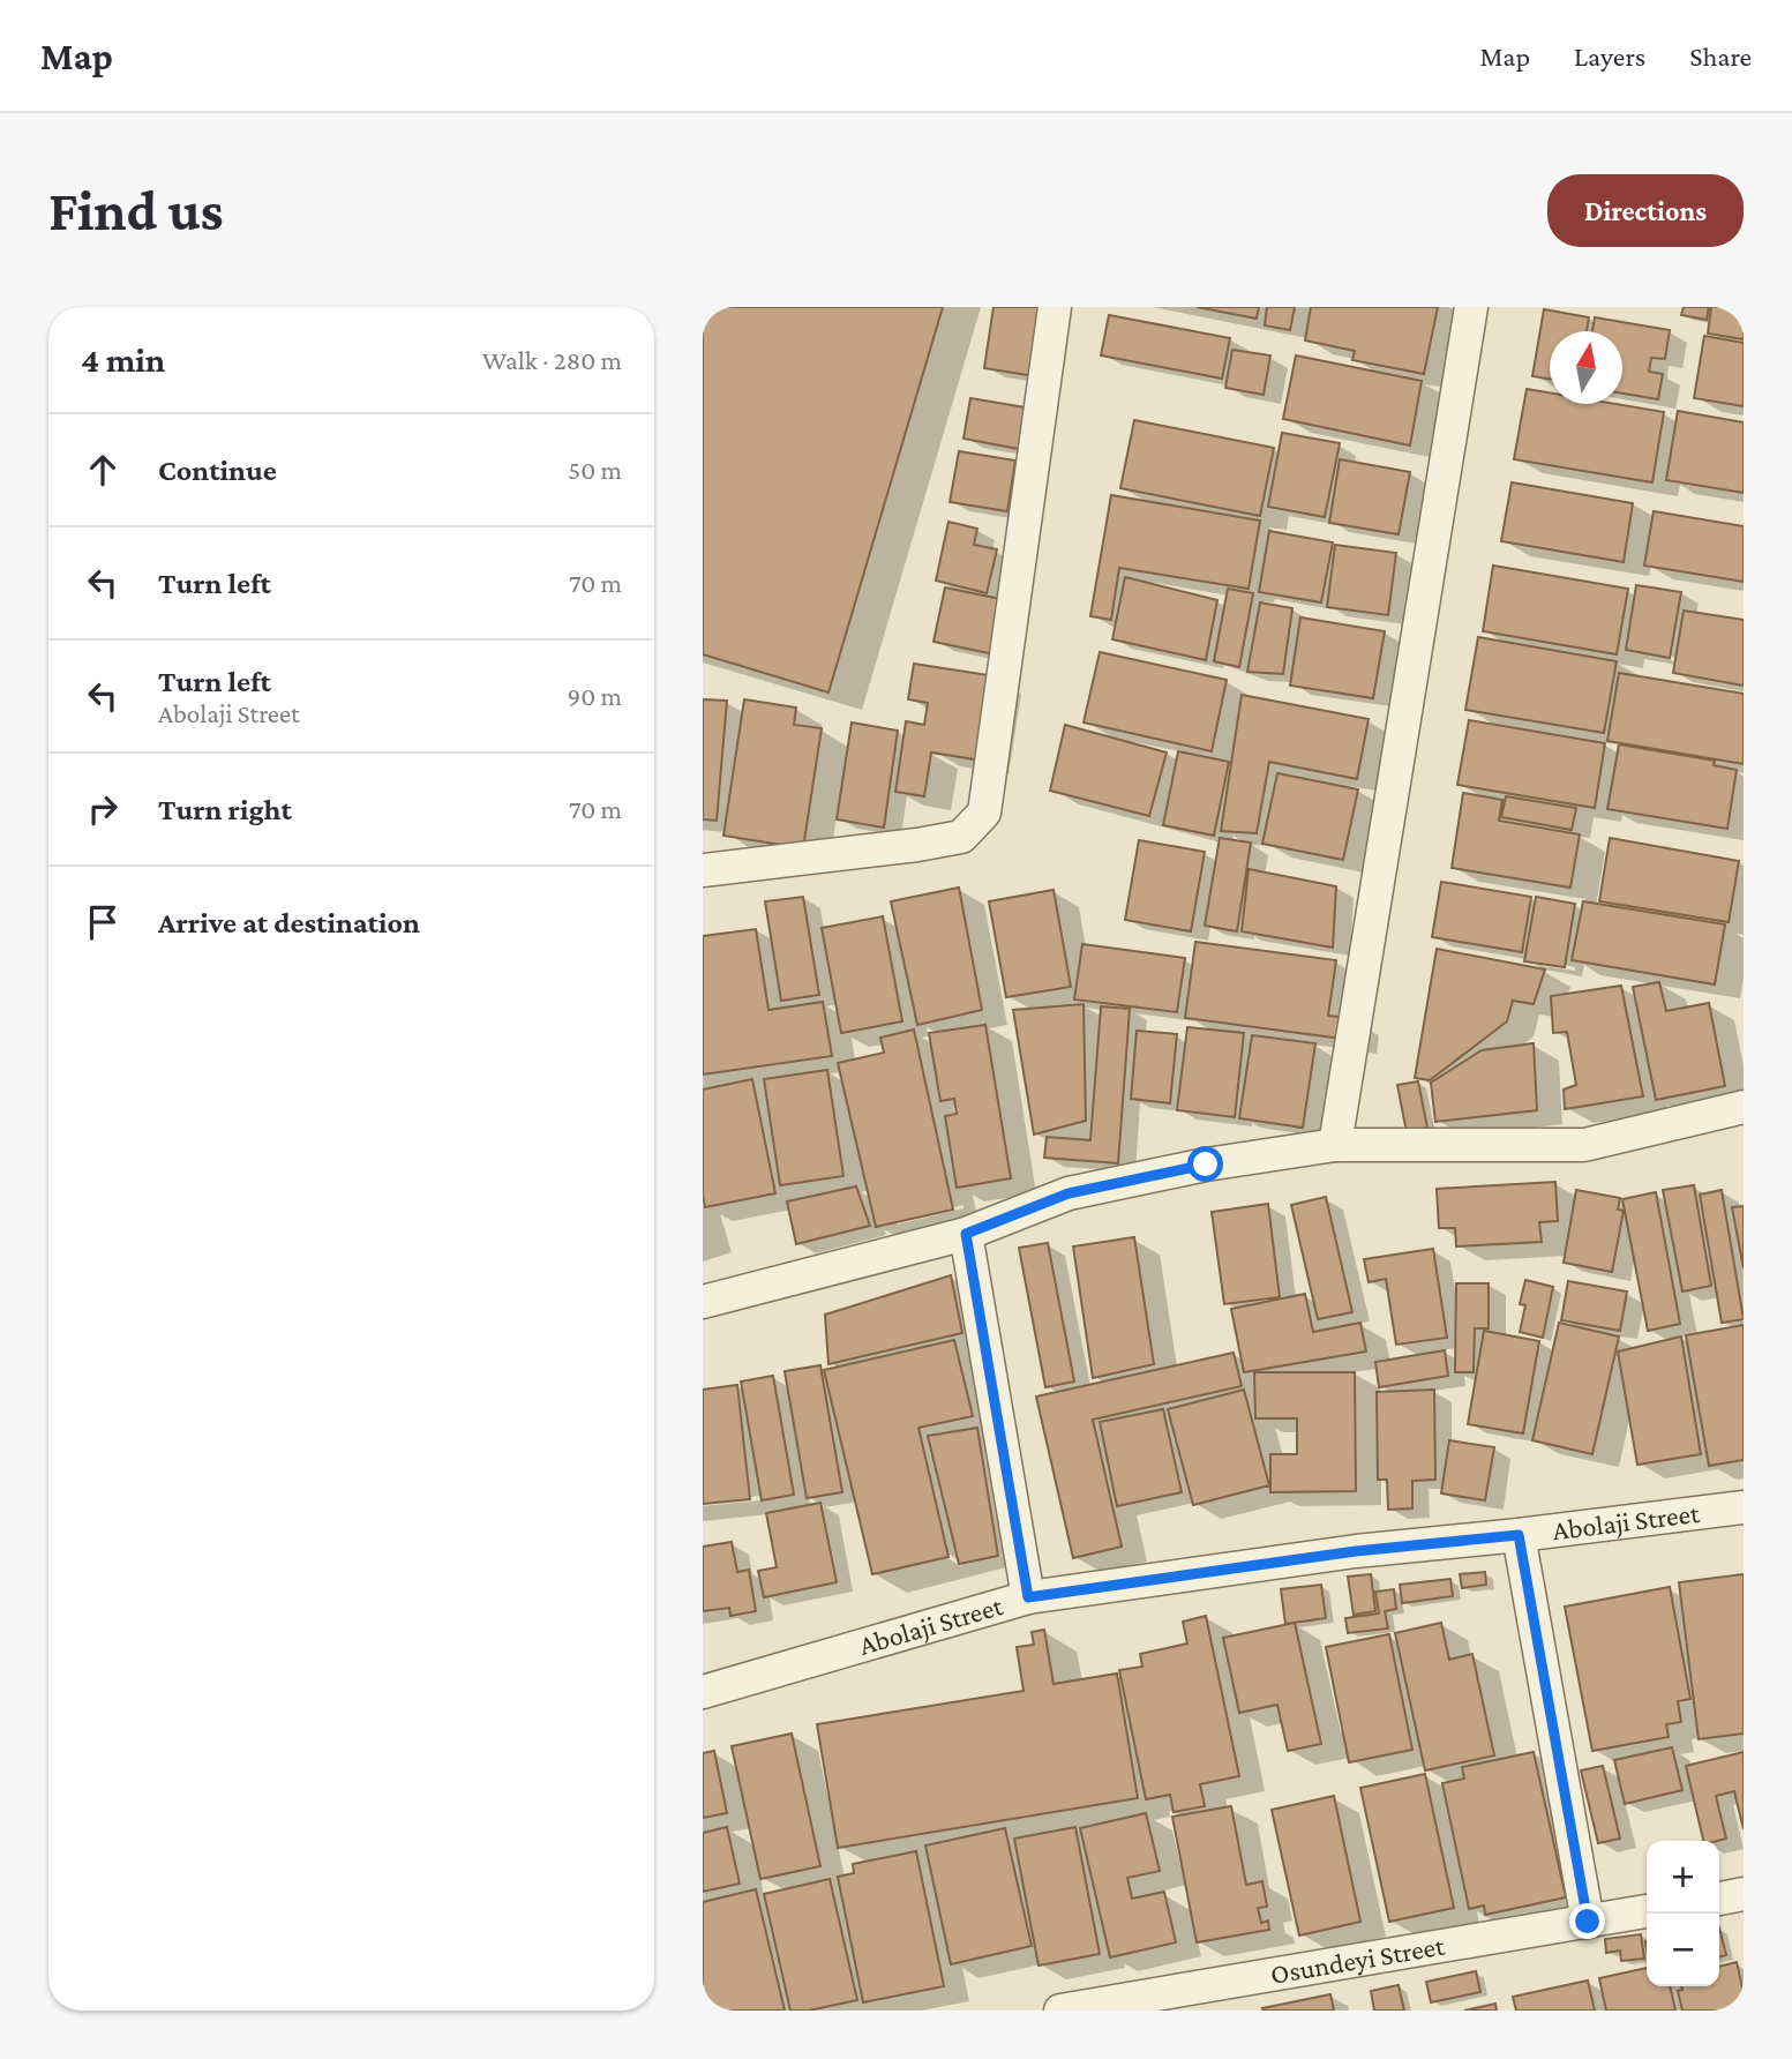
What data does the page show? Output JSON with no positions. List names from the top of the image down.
{
  "streets": {
    "street": ["Abolaji Street", "Osundeyi Street"]
  },
  "north": "top",
  "page": {
    "header": "Map",
    "nav": ["Map", "Layers", "Share"],
    "buttons": "Directions",
    "title": "Find us",
    "heading": ["4 min", "Walk · 280 m"],
    "list": [
      ["Continue", "50 m"],
      ["Turn left", "70 m"],
      ["Turn left", "Abolaji Street", "90 m"],
      ["Turn right", "70 m"],
      "Arrive at destination"
    ],
    "map_buttons": ["+", "−"]
  }
}
